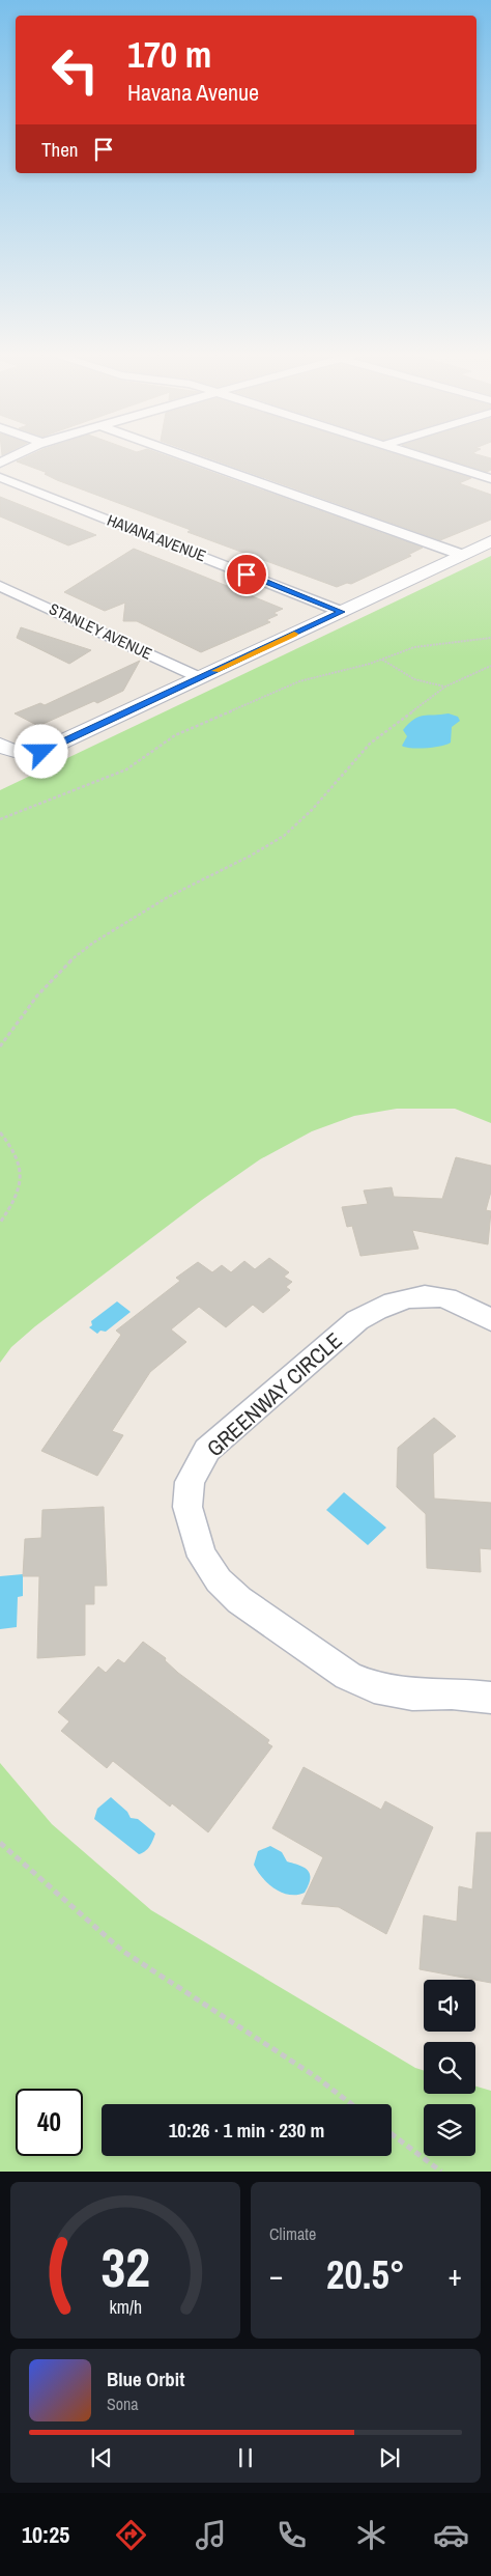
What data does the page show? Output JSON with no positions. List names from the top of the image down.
{
  "streets": {
    "street": ["HAVANA AVENUE", "STANLEY AVENUE", "GREENWAY CIRCLE"]
  },
  "page": {
    "turn": ["170 m", "Havana Avenue"],
    "then": "Then",
    "limit": "40",
    "trip": "10:26 · 1 min · 230 m",
    "tile": "Climate",
    "heat": ["−", "20.5°", "+"],
    "song": ["Blue Orbit", "Sona"],
    "tabs": "10:25",
    "gauge": ["32", "km/h"]
  }
}
